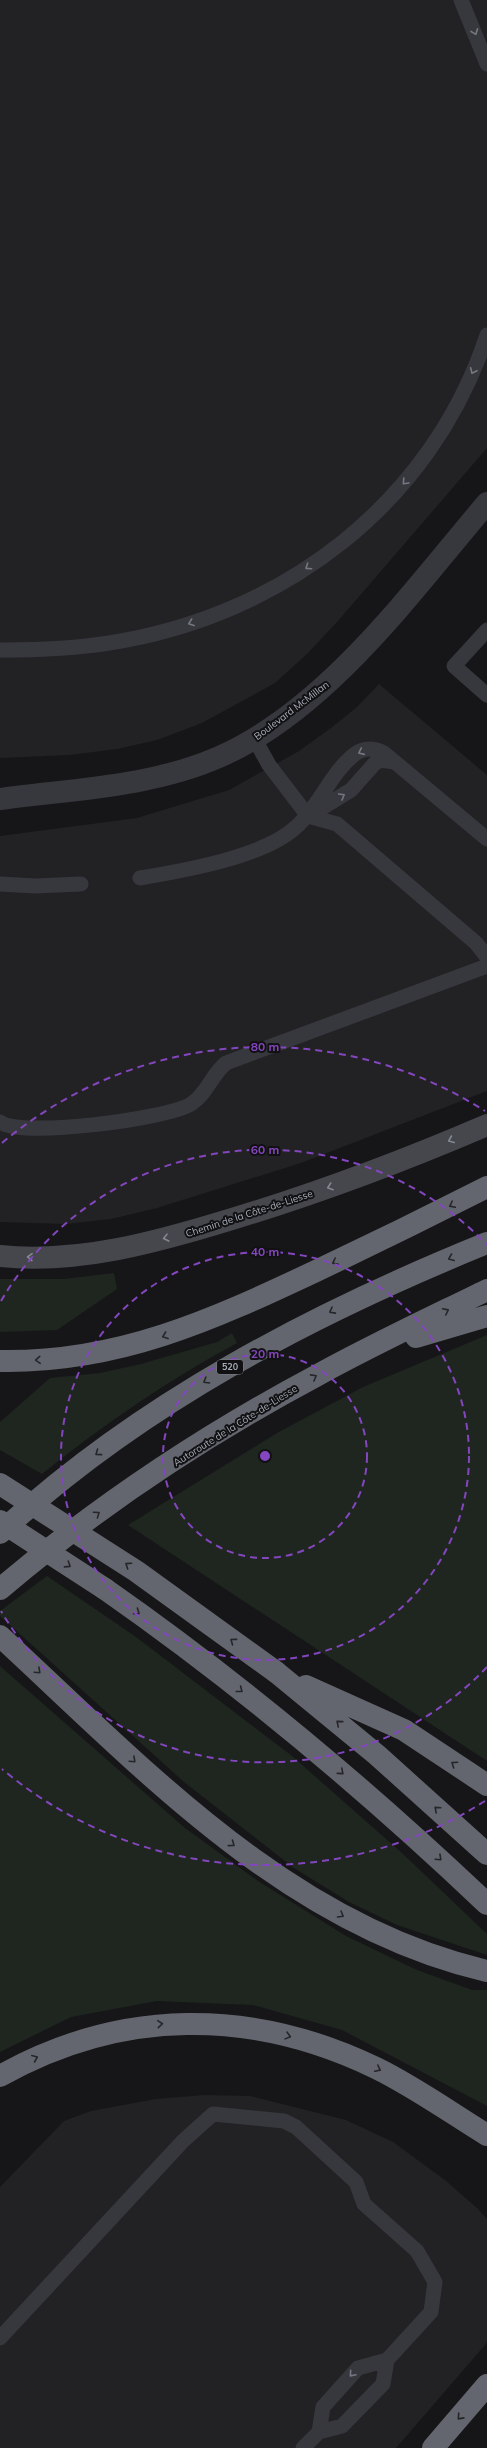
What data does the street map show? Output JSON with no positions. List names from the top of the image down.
{
  "streets": {
    "highway": ["520", "Autoroute de la Côte-de-Liesse"],
    "main road": ["Chemin de la Côte-de-Liesse"],
    "street": ["Boulevard McMillan"]
  },
  "one_way": ["Chemin de la Côte-de-Liesse"],
  "rings": [
    "80 m",
    "60 m",
    "40 m",
    "20 m"
  ]
}
